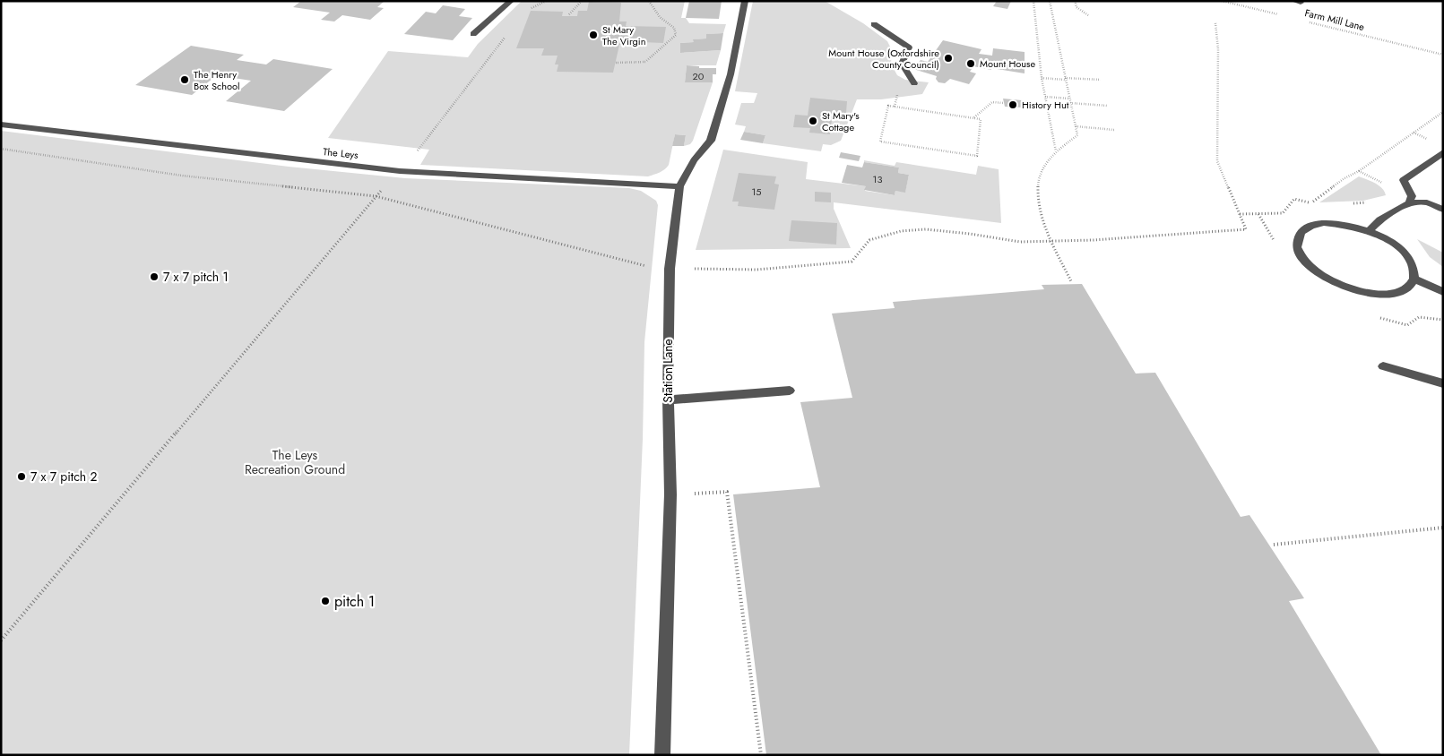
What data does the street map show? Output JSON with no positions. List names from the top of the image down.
{
  "streets": {
    "street": ["The Leys", "Station Lane"],
    "path": ["Farm Mill Lane"]
  },
  "crossings": [
    ["The Leys", "Station Lane"]
  ],
  "parks": ["The Leys Recreation Ground"],
  "places": [
    "St Mary The Virgin",
    "Mount House (Oxfordshire County Council)",
    "Mount House",
    "The Henry Box School",
    "History Hut",
    "St Mary's Cottage",
    "7 x 7 pitch 1",
    "7 x 7 pitch 2",
    "pitch 1"
  ],
  "house_numbers": ["20", "13", "15"]
}
